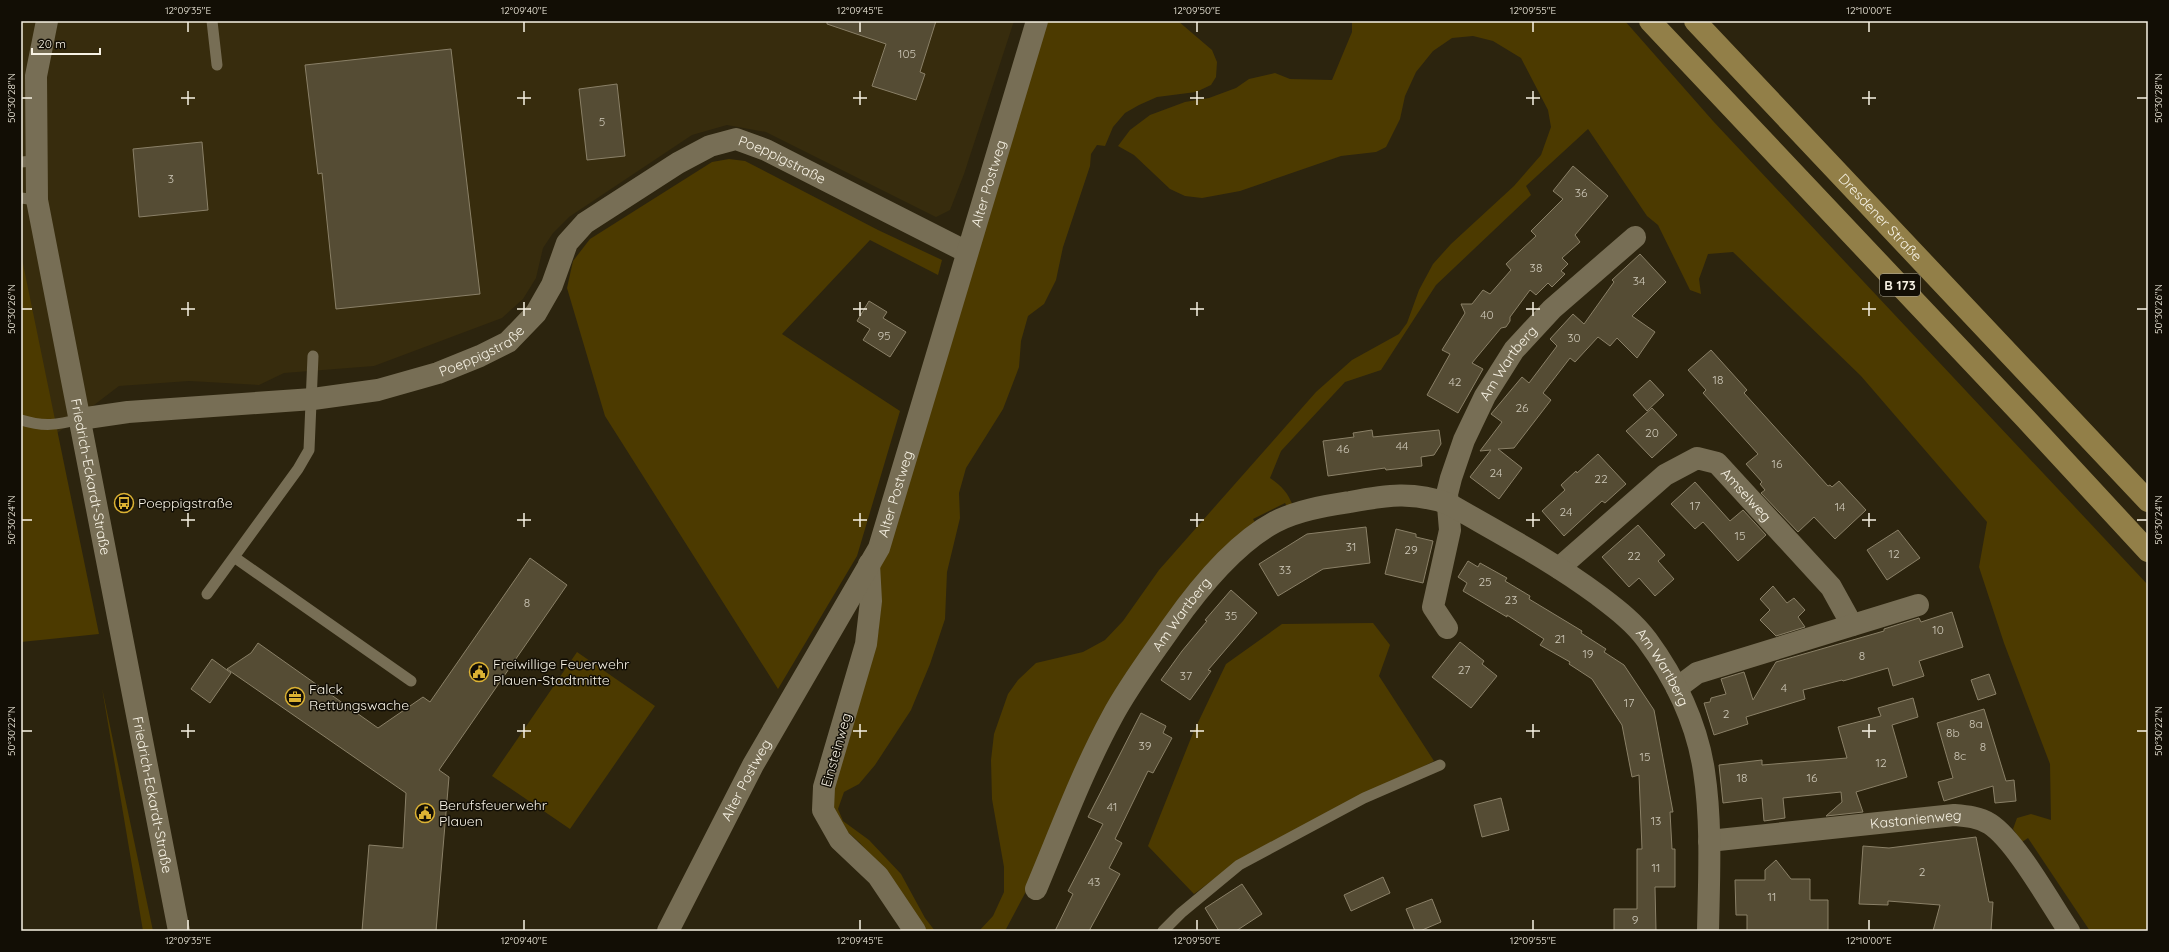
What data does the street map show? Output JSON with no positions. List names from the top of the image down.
{
  "streets": {
    "main road": ["Dresdener Straße", "B 173"],
    "street": [
      "Poeppigstraße",
      "Alter Postweg",
      "Am Wartberg",
      "Friedrich-Eckardt-Straße",
      "Amselweg",
      "Einsteinweg",
      "Kastanienweg"
    ]
  },
  "crossings": [
    ["Poeppigstraße", "Alter Postweg"],
    ["Poeppigstraße", "Friedrich-Eckardt-Straße"],
    ["Alter Postweg", "Einsteinweg"],
    ["Am Wartberg", "Amselweg"],
    ["Am Wartberg", "Kastanienweg"]
  ],
  "places": {
    "bus stop": ["Poeppigstraße"],
    "public building": ["Freiwillige Feuerwehr Plauen-Stadtmitte", "Berufsfeuerwehr Plauen"],
    "office": ["Falck Rettungswache"]
  },
  "house_numbers": [
    "105",
    "5",
    "3",
    "36",
    "38",
    "34",
    "40",
    "95",
    "30",
    "18",
    "42",
    "26",
    "20",
    "44",
    "46",
    "16",
    "24",
    "22",
    "17",
    "14",
    "24",
    "15",
    "31",
    "29",
    "12",
    "22",
    "33",
    "25",
    "23",
    "8",
    "35",
    "10",
    "21",
    "19",
    "8",
    "27",
    "37",
    "4",
    "17",
    "2",
    "8a",
    "8b",
    "39",
    "8",
    "8c",
    "15",
    "12",
    "18",
    "16",
    "41",
    "13",
    "11",
    "2",
    "43",
    "11",
    "9"
  ],
  "scale_bar": "20 m",
  "coordinates": [
    "12°09'35\"E",
    "12°09'40\"E",
    "12°09'45\"E",
    "12°09'50\"E",
    "12°09'55\"E",
    "12°10'00\"E",
    "50°30'28\"N",
    "50°30'26\"N",
    "50°30'24\"N",
    "50°30'22\"N"
  ]
}
